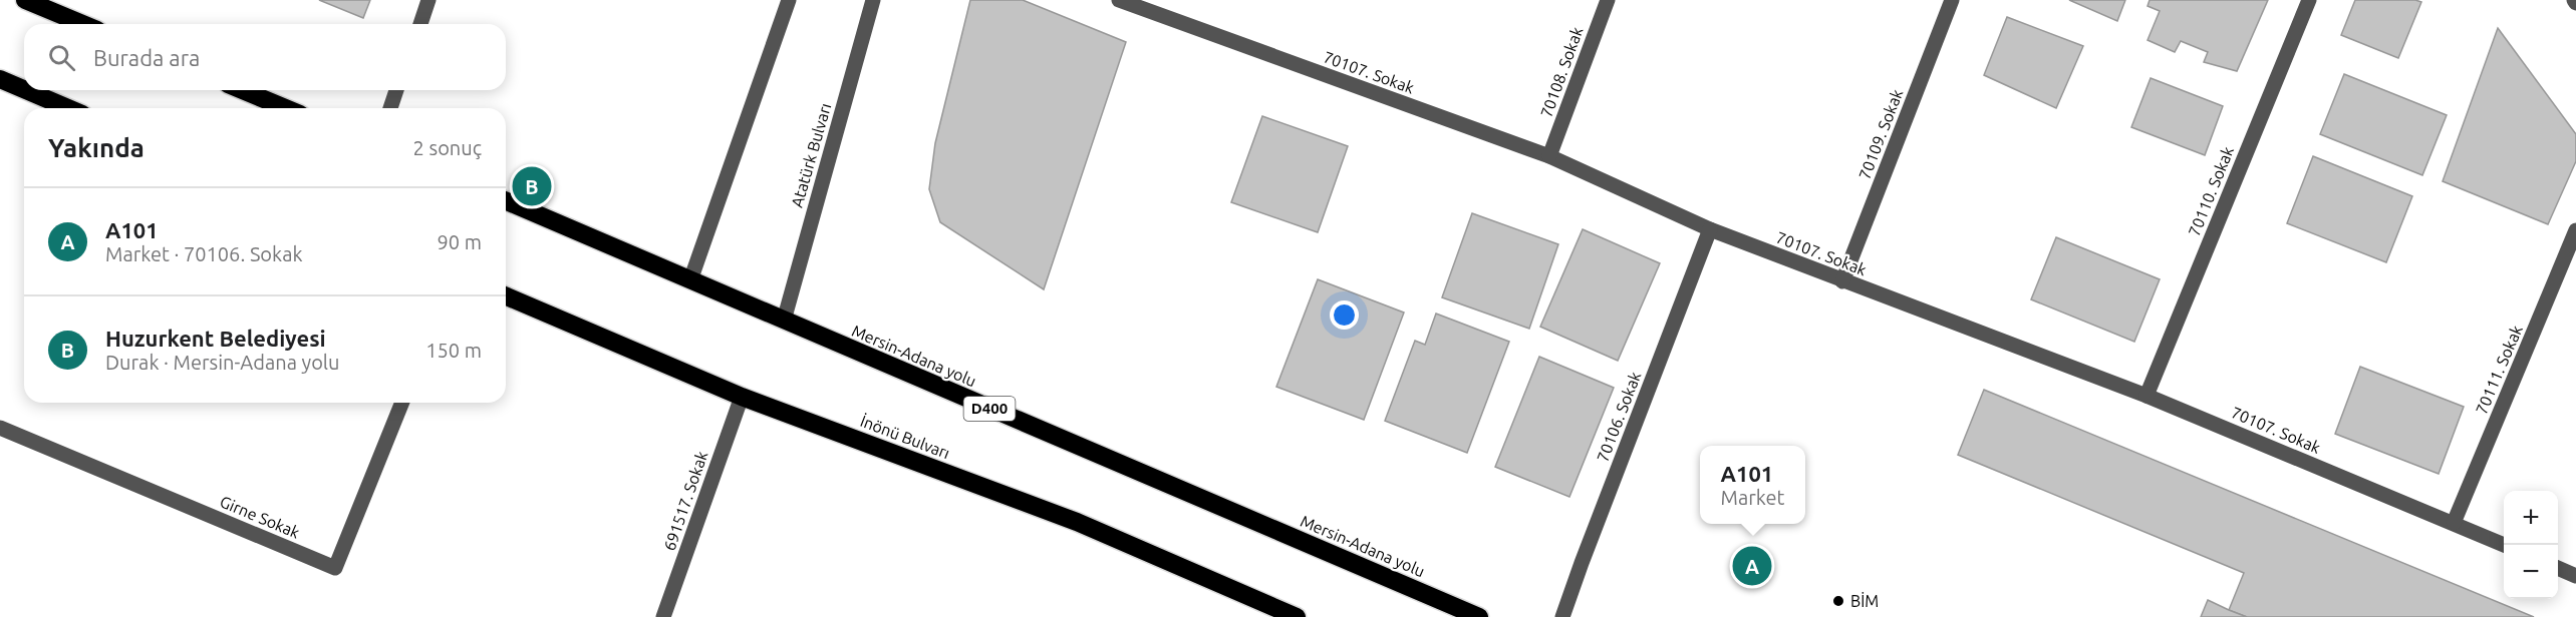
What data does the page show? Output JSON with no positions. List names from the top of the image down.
{
  "streets": {
    "highway": ["Mersin-Adana yolu", "D400", "İnönü Bulvarı"],
    "street": [
      "70107. Sokak",
      "70108. Sokak",
      "70109. Sokak",
      "Atatürk Bulvarı",
      "70110. Sokak",
      "70111. Sokak",
      "70106. Sokak",
      "691517. Sokak",
      "Girne Sokak"
    ]
  },
  "crossings": [
    ["70107. Sokak", "70108. Sokak"],
    ["70107. Sokak", "70109. Sokak"],
    ["70107. Sokak", "70110. Sokak"],
    ["70107. Sokak", "70111. Sokak"],
    ["70107. Sokak", "70106. Sokak"],
    ["Atatürk Bulvarı", "Mersin-Adana yolu"],
    ["İnönü Bulvarı", "691517. Sokak"]
  ],
  "places": ["BİM"],
  "page": {
    "search": "Burada ara",
    "heading": ["Yakında", "2 sonuç"],
    "pins": ["B", "A"],
    "list": [
      {
        "mark": "A",
        "name": "A101",
        "note": "Market · 70106. Sokak",
        "value": "90 m"
      },
      {
        "mark": "B",
        "name": "Huzurkent Belediyesi",
        "note": "Durak · Mersin-Adana yolu",
        "value": "150 m"
      }
    ],
    "popup": ["A101", "Market"],
    "map_buttons": ["+", "−"]
  }
}
